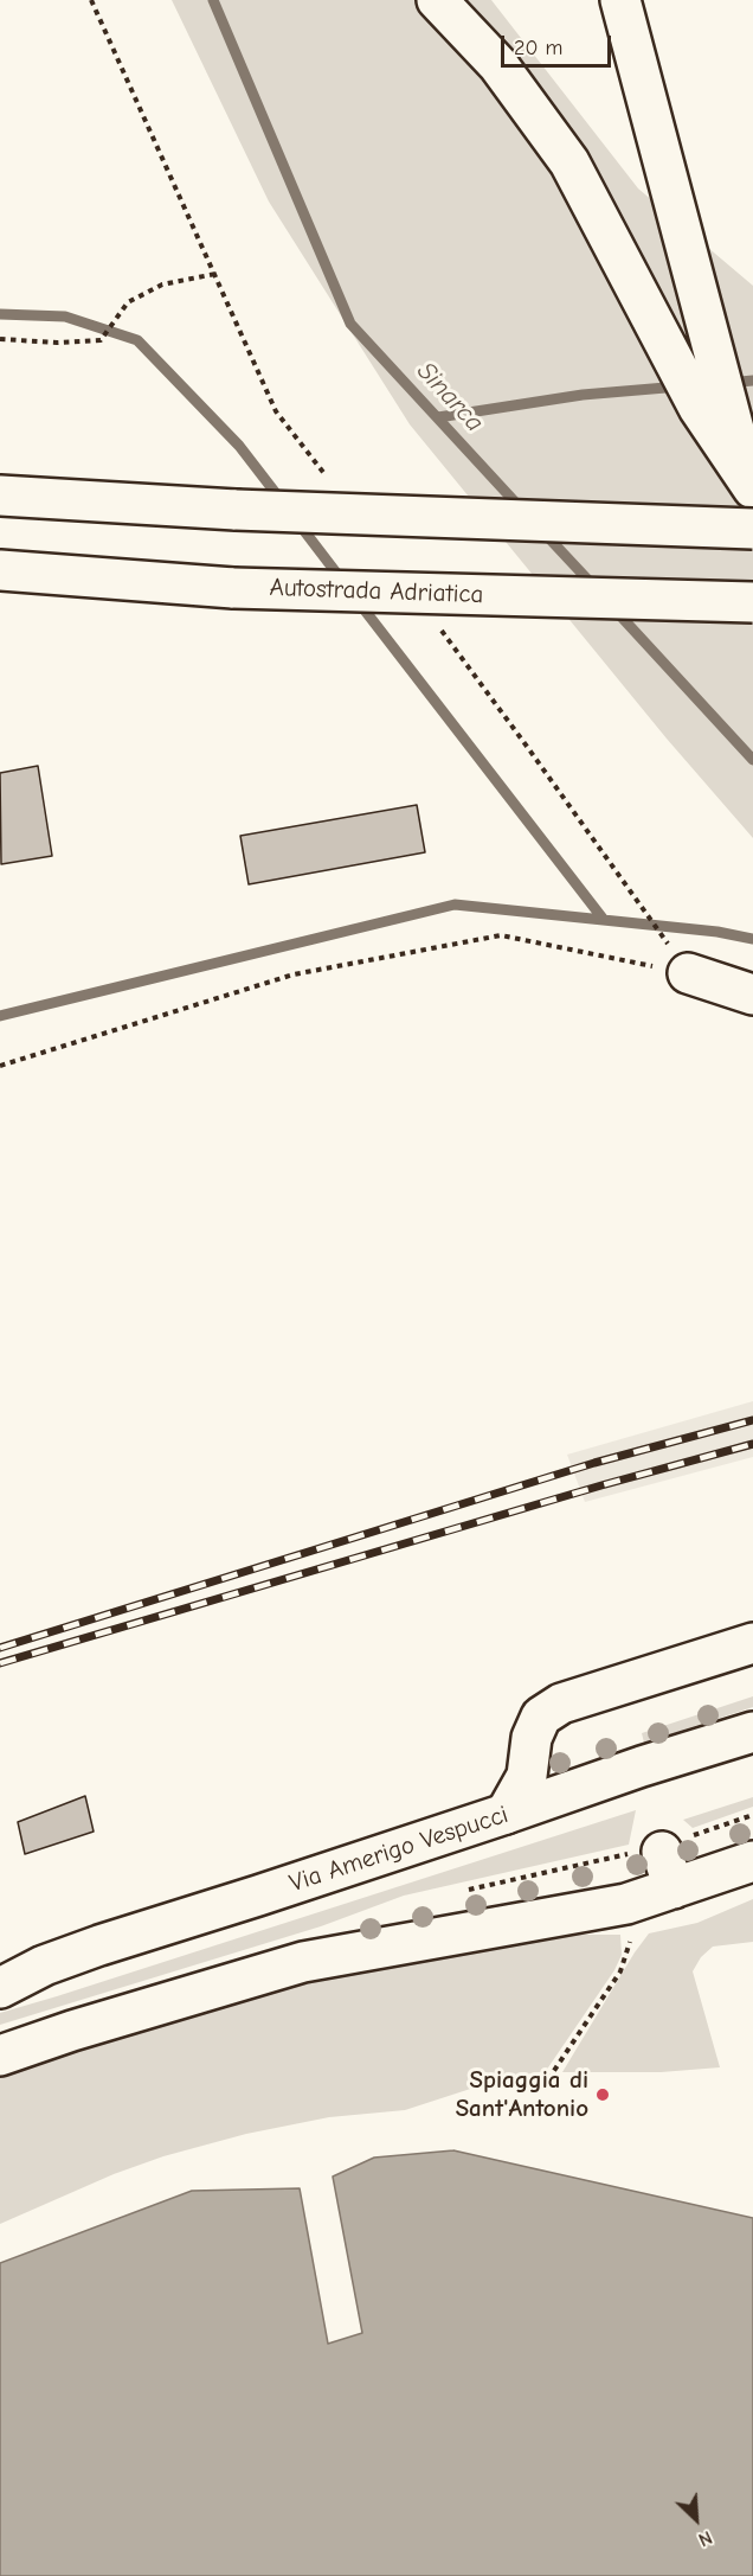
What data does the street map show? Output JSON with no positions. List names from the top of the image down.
{
  "streets": {
    "main road": ["Autostrada Adriatica", "Via Amerigo Vespucci"]
  },
  "water": ["Sinarca"],
  "places": ["Spiaggia di Sant'Antonio"],
  "scale_bar": "20 m",
  "north": "bottom right"
}
